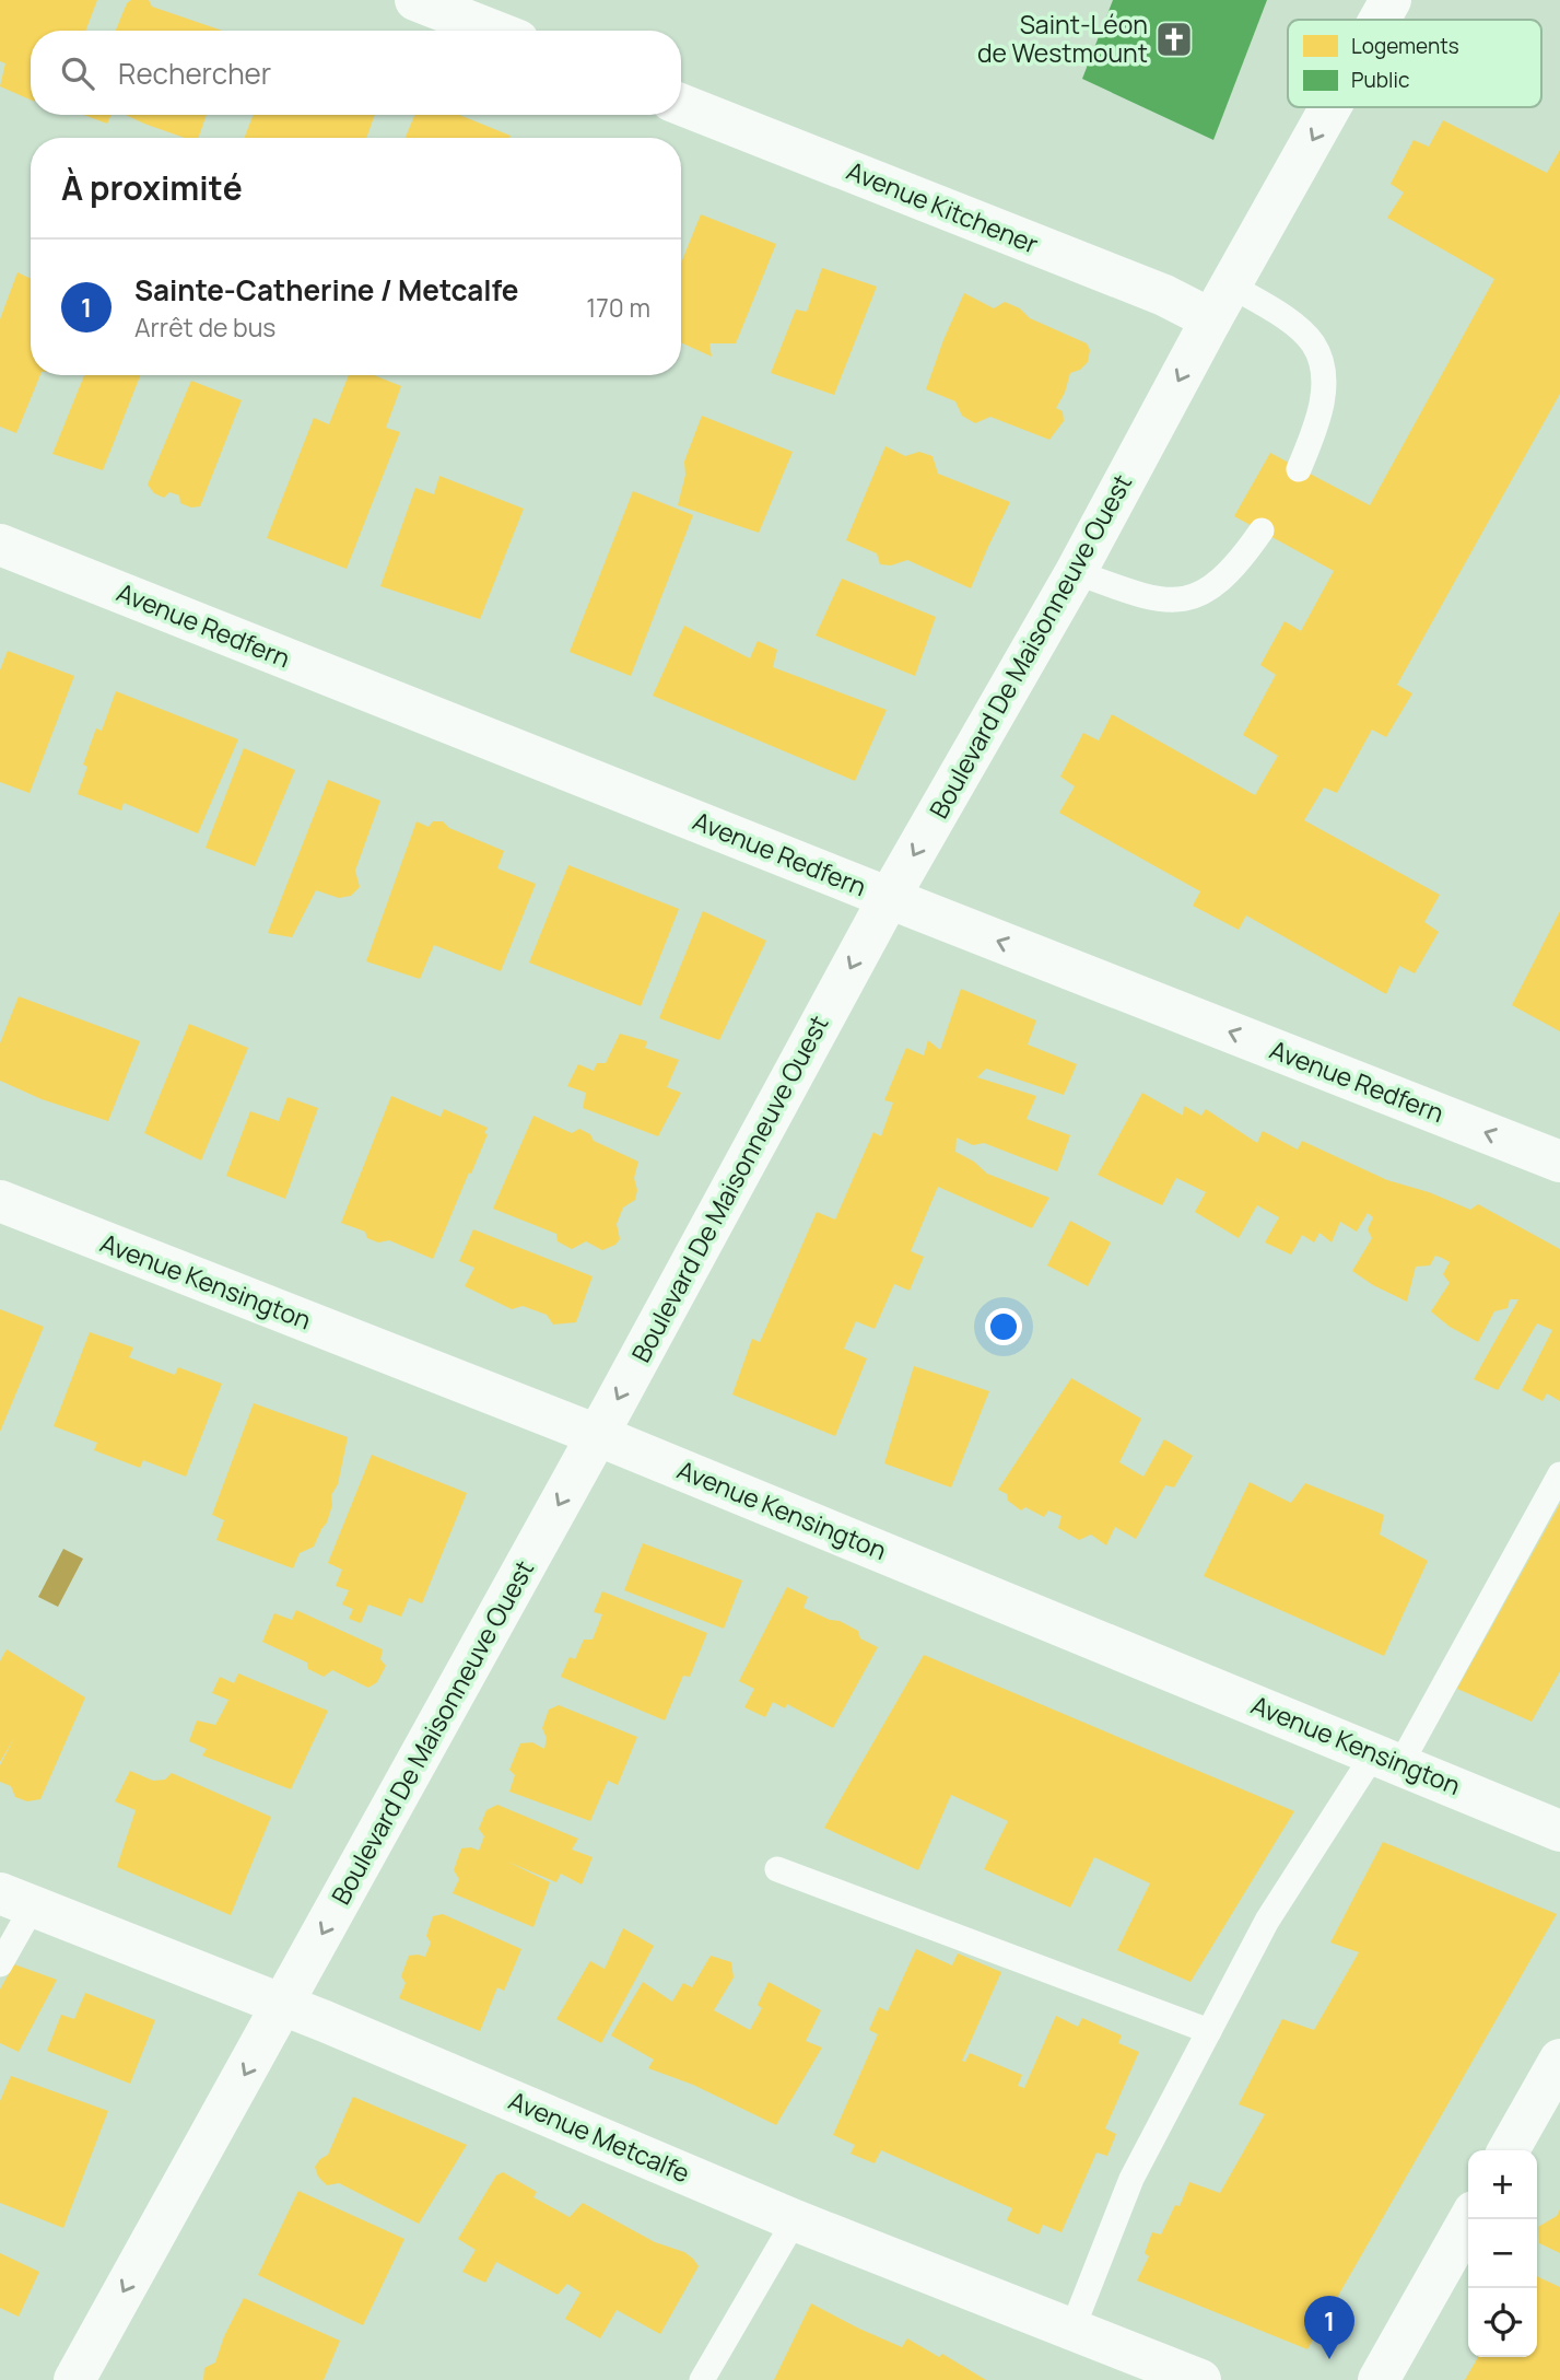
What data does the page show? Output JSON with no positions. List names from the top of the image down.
{
  "streets": {
    "street": [
      "Avenue Kitchener",
      "Avenue Redfern",
      "Boulevard De Maisonneuve Ouest",
      "Avenue Kensington",
      "Avenue Metcalfe"
    ]
  },
  "crossings": [
    ["Avenue Kitchener", "Boulevard De Maisonneuve Ouest"],
    ["Avenue Redfern", "Boulevard De Maisonneuve Ouest"],
    ["Boulevard De Maisonneuve Ouest", "Avenue Kensington"],
    ["Boulevard De Maisonneuve Ouest", "Avenue Metcalfe"]
  ],
  "one_way": ["Avenue Redfern", "Boulevard De Maisonneuve Ouest"],
  "places": {
    "church": ["Saint-Léon de Westmount"]
  },
  "legend": ["Logements", "Public"],
  "page": {
    "search": "Rechercher",
    "heading": "À proximité",
    "list": [
      {
        "mark": "1",
        "name": "Sainte-Catherine / Metcalfe",
        "note": "Arrêt de bus",
        "value": "170 m"
      }
    ],
    "map_buttons": ["+", "−"],
    "pins": "1"
  }
}
